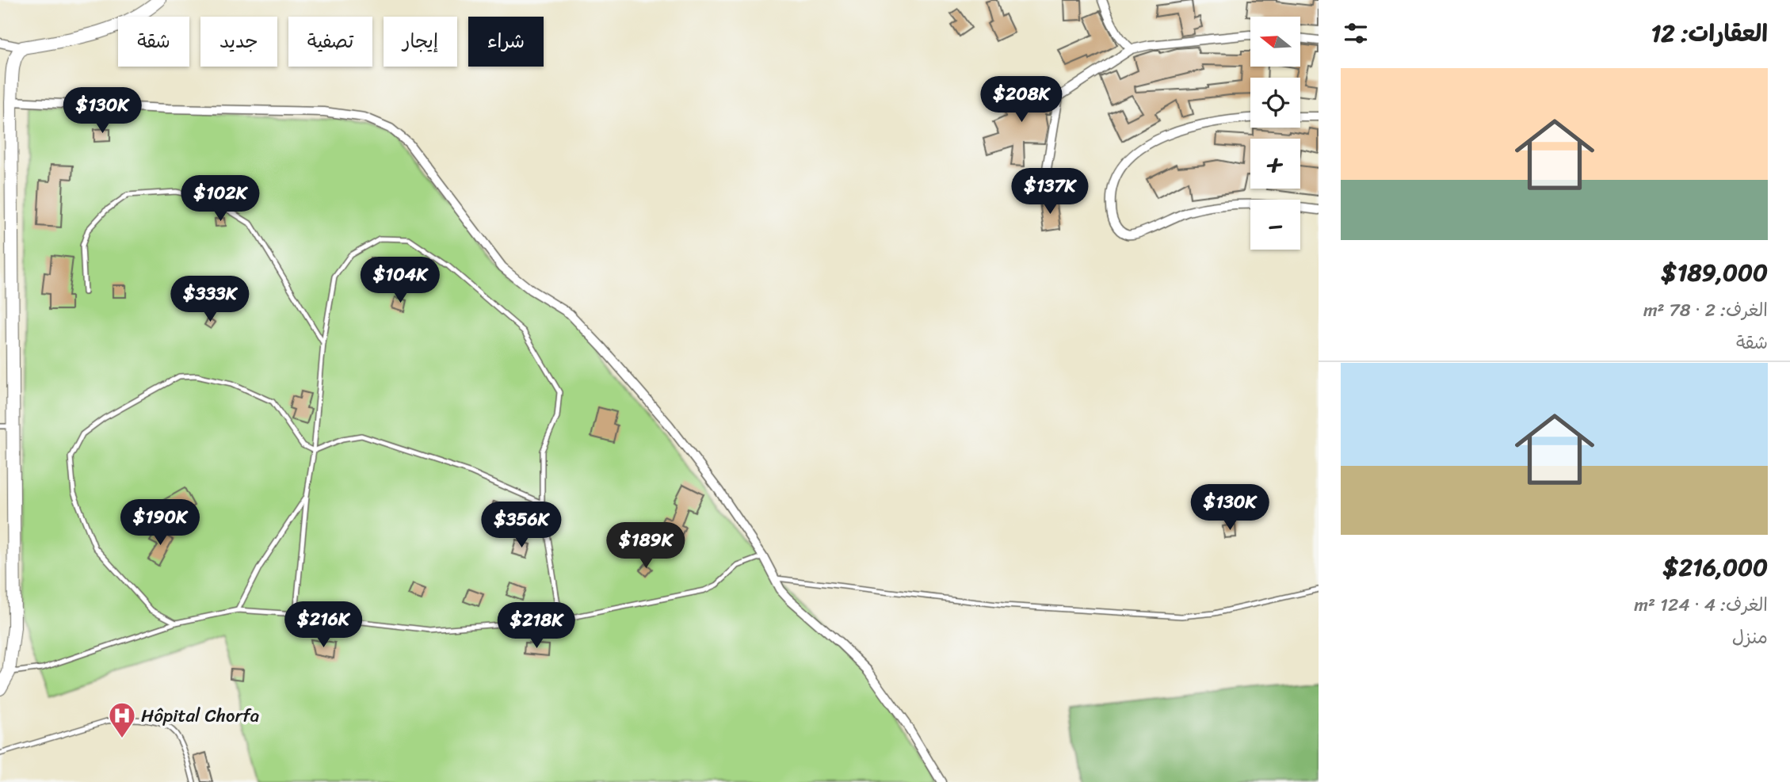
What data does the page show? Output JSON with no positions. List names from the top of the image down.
{
  "places": {
    "hospital": ["Hôpital Chorfa"]
  },
  "north": "left",
  "page": {
    "heading": "العقارات: 12",
    "map_buttons": ["+", "−"],
    "chip": [
      "شراء",
      "إيجار",
      "تصفية",
      "جديد",
      "شقة"
    ],
    "list": [
      {
        "name": "$189,000",
        "note": "الغرف: 2 · 78 m² · شقة"
      },
      {
        "name": "$216,000",
        "note": "الغرف: 4 · 124 m² · منزل"
      }
    ],
    "price": [
      "$208K",
      "$130K",
      "$137K",
      "$102K",
      "$104K",
      "$333K",
      "$130K",
      "$190K",
      "$356K",
      "$189K",
      "$216K",
      "$218K"
    ]
  }
}
